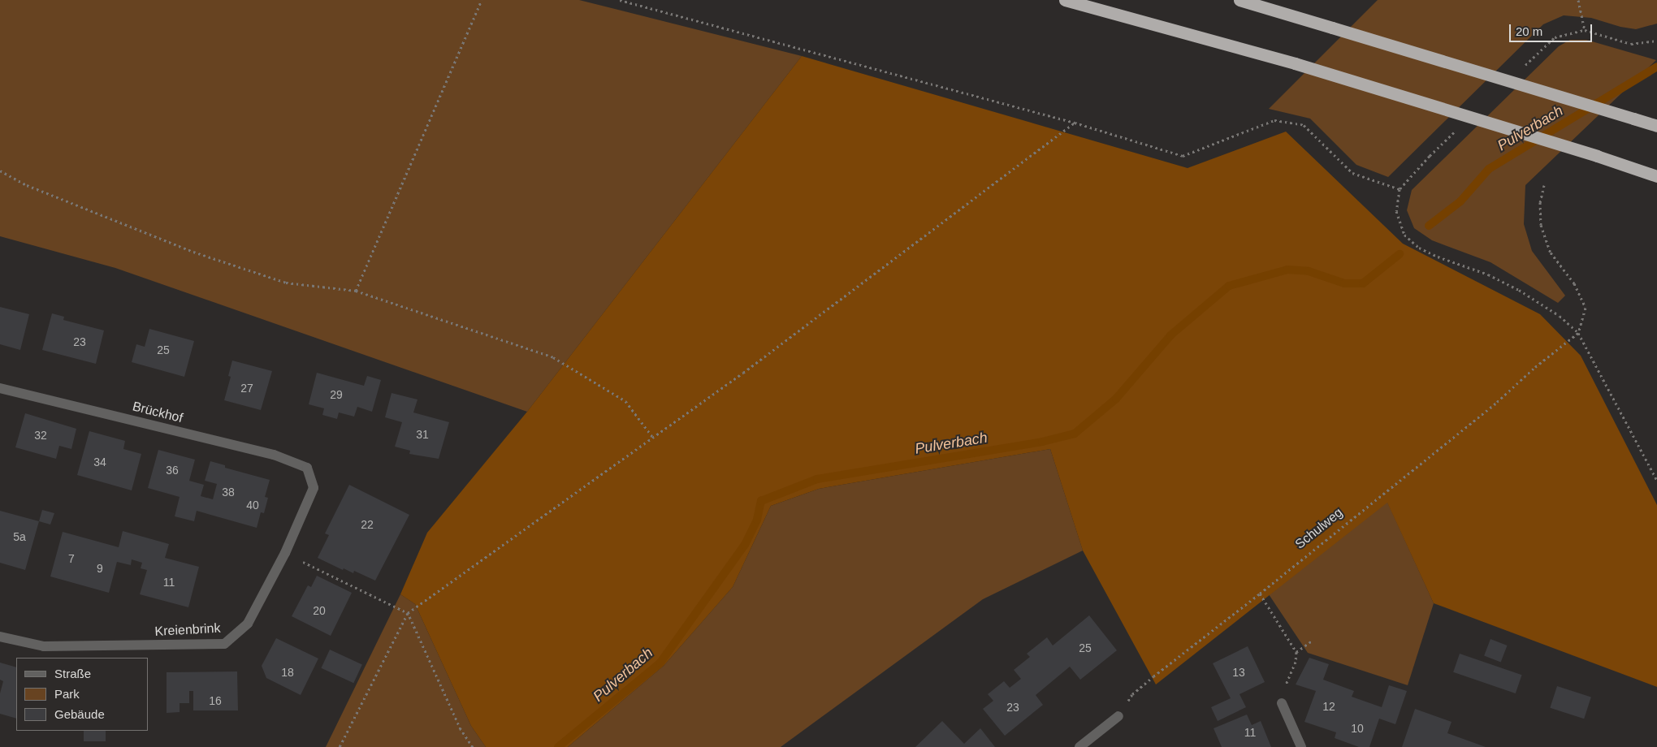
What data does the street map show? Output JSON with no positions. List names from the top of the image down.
{
  "streets": {
    "street": ["Brückhof", "Kreienbrink"],
    "path": ["Schulweg"]
  },
  "crossings": [
    ["Brückhof", "Kreienbrink"]
  ],
  "water": ["Pulverbach"],
  "house_numbers": [
    "23",
    "25",
    "27",
    "29",
    "31",
    "32",
    "34",
    "36",
    "38",
    "40",
    "22",
    "5a",
    "7",
    "9",
    "11",
    "20",
    "25",
    "18",
    "13",
    "16",
    "12",
    "23",
    "10",
    "11"
  ],
  "legend": ["Straße", "Park", "Gebäude"],
  "scale_bar": "20 m"
}
